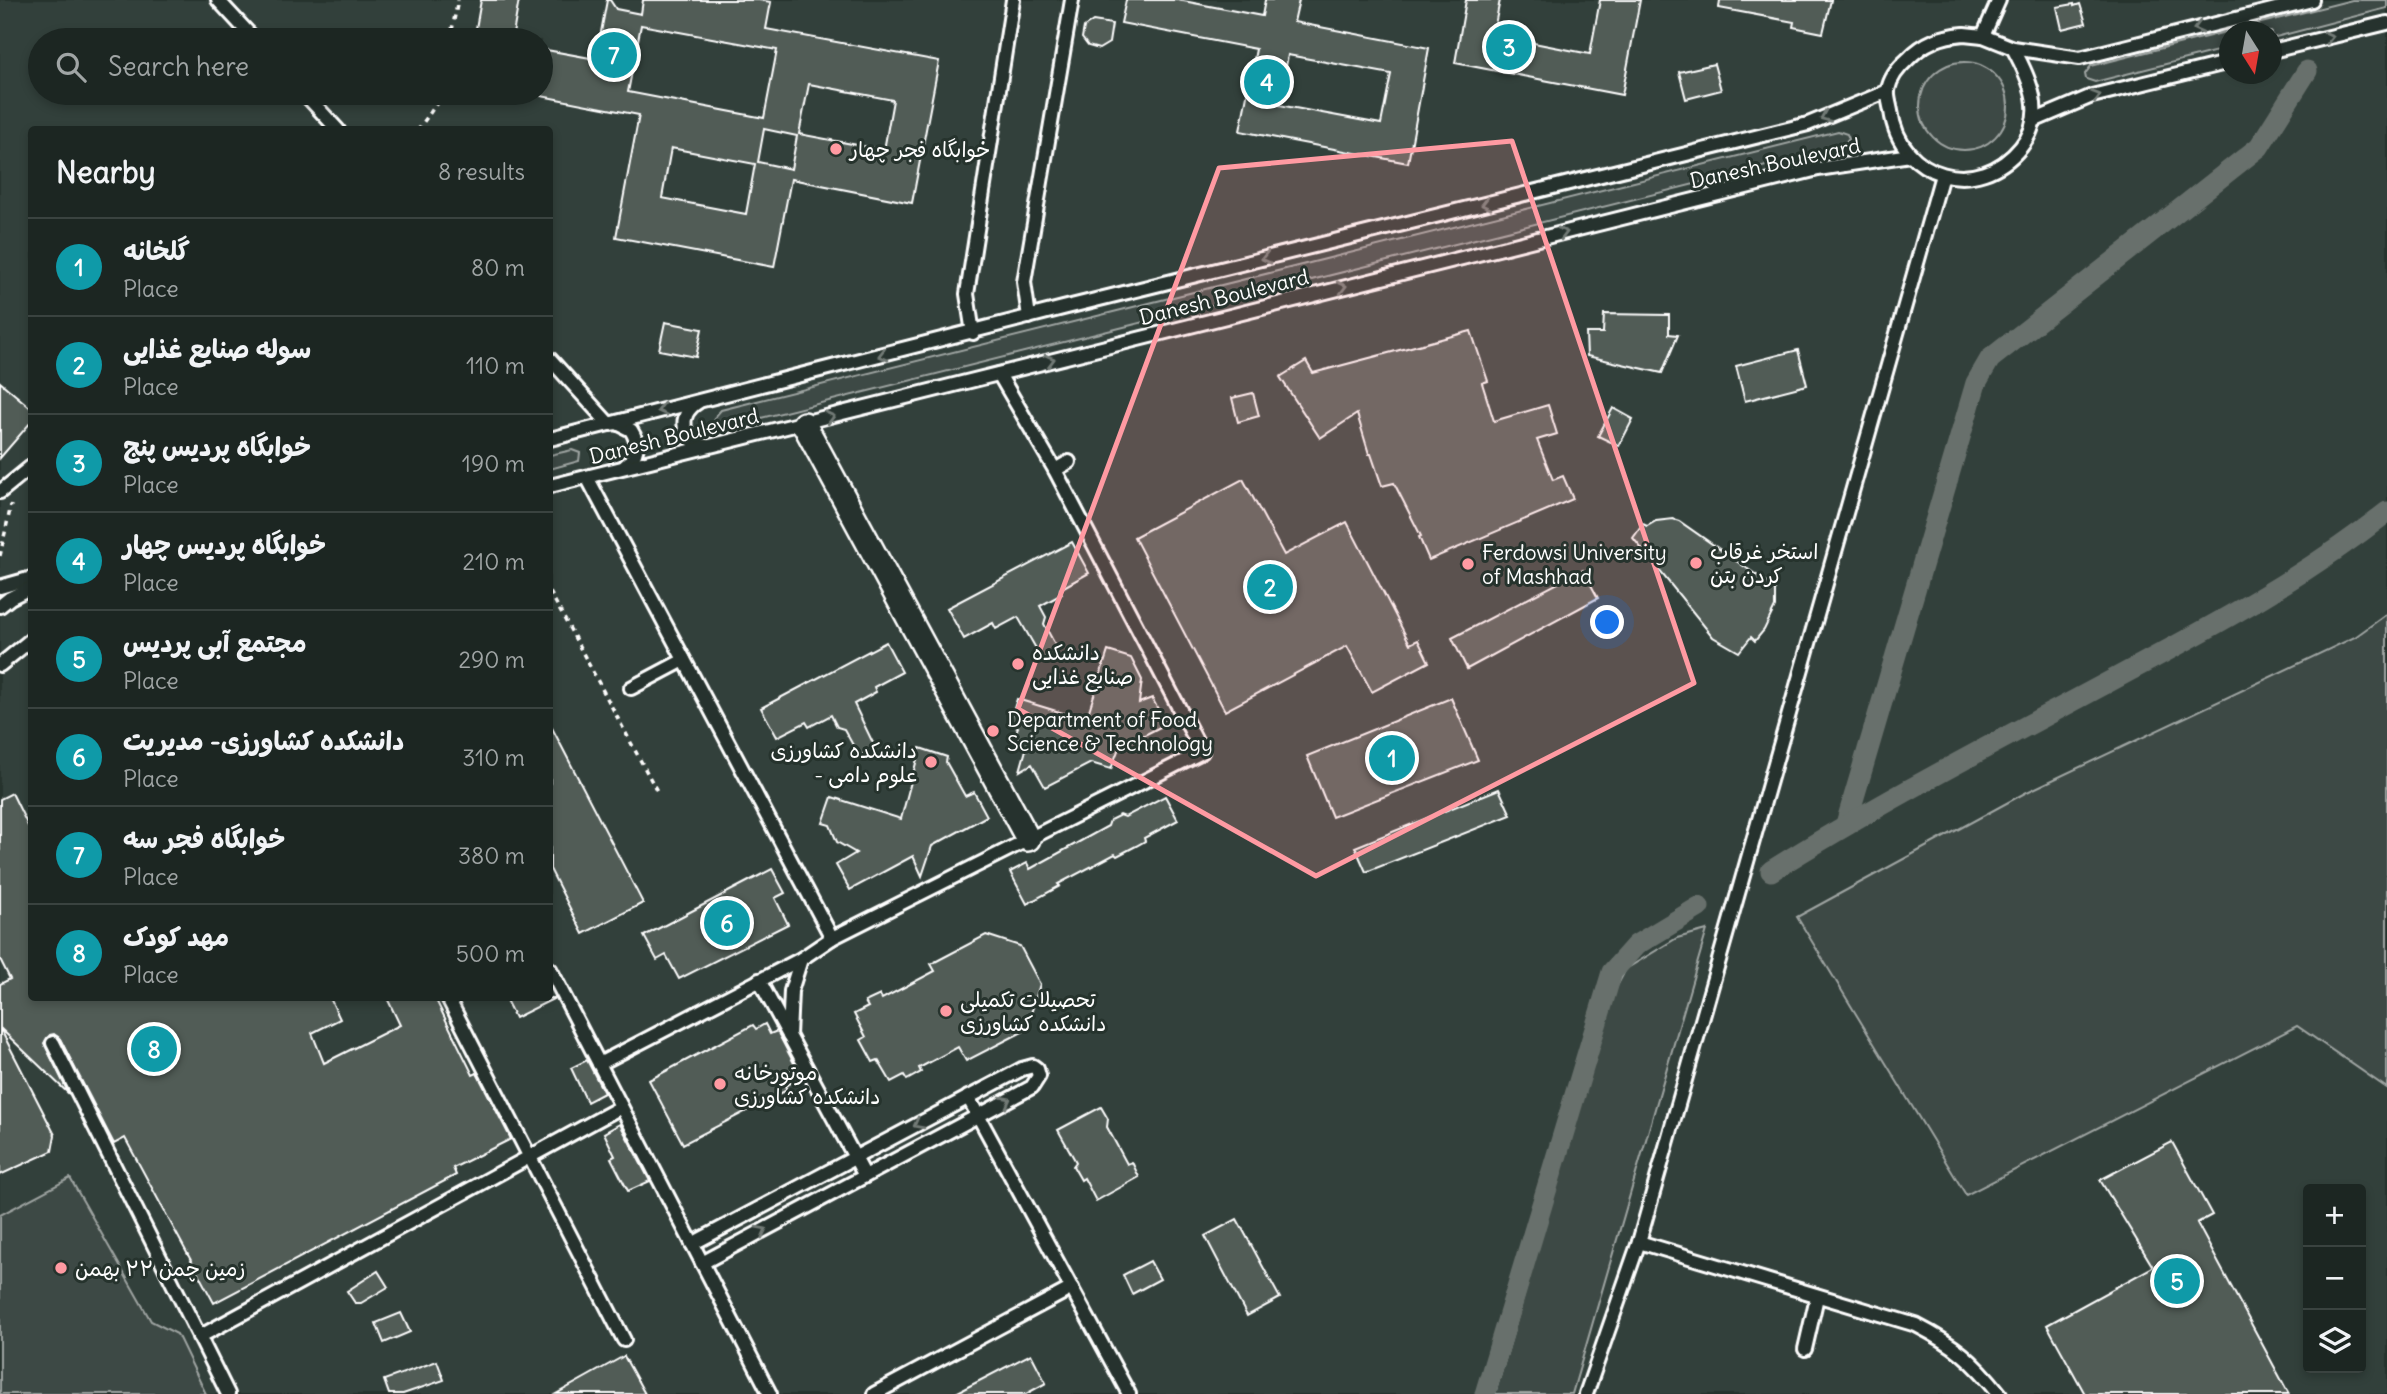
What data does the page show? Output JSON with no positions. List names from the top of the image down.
{
  "streets": {
    "lane": ["Danesh Boulevard"]
  },
  "places": [
    "خوابگاه فجر چهار",
    "استخر غرقاب کردن بتن",
    "Ferdowsi University of Mashhad",
    "دانشکده صنایع غذایی",
    "Department of Food Science & Technology",
    "دانشکده کشاورزی - علوم دامی",
    "تحصیلات تکمیلی دانشکده کشاورزی",
    "موتورخانه دانشکده کشاورزی",
    "زمین چمن ۲۲ بهمن"
  ],
  "north": "bottom",
  "page": {
    "pins": [
      "3",
      "7",
      "4",
      "2",
      "1",
      "6",
      "8",
      "5"
    ],
    "search": "Search here",
    "heading": ["Nearby", "8 results"],
    "list": [
      {
        "mark": "1",
        "name": "گلخانه",
        "note": "Place",
        "value": "80 m"
      },
      {
        "mark": "2",
        "name": "سوله صنایع غذایی",
        "note": "Place",
        "value": "110 m"
      },
      {
        "mark": "3",
        "name": "خوابگاه پردیس پنج",
        "note": "Place",
        "value": "190 m"
      },
      {
        "mark": "4",
        "name": "خوابگاه پردیس چهار",
        "note": "Place",
        "value": "210 m"
      },
      {
        "mark": "5",
        "name": "مجتمع آبی پردیس",
        "note": "Place",
        "value": "290 m"
      },
      {
        "mark": "6",
        "name": "دانشکده کشاورزی- مدیریت",
        "note": "Place",
        "value": "310 m"
      },
      {
        "mark": "7",
        "name": "خوابگاه فجر سه",
        "note": "Place",
        "value": "380 m"
      },
      {
        "mark": "8",
        "name": "مهد کودک",
        "note": "Place",
        "value": "500 m"
      }
    ],
    "map_buttons": ["+", "−"]
  }
}
